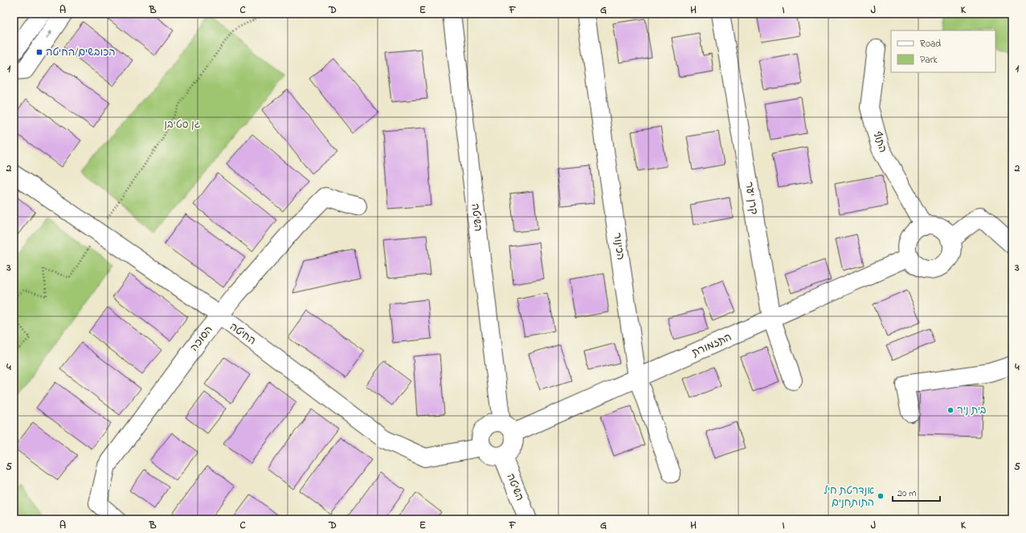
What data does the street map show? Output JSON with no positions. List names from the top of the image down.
{
  "streets": {
    "street": [
      "התוף",
      "קרן יער",
      "השיטה",
      "הכינור",
      "החיטה",
      "הסוכה",
      "התזמורת"
    ]
  },
  "crossings": [
    ["התוף", "התזמורת"],
    ["קרן יער", "התזמורת"],
    ["השיטה", "החיטה"],
    ["השיטה", "התזמורת"],
    ["הכינור", "התזמורת"],
    ["החיטה", "הסוכה"],
    ["החיטה", "התזמורת"]
  ],
  "parks": ["גן סטיבן"],
  "places": {
    "transit": ["הכובשים/החיטה"],
    "other": ["בית ניר", "אנדרטת חיל התותחנים"]
  },
  "legend": ["Road", "Park"],
  "scale_bar": "20 m",
  "grid": {
    "columns": [
      "A",
      "B",
      "C",
      "D",
      "E",
      "F",
      "G",
      "H",
      "I",
      "J",
      "K"
    ],
    "rows": [
      "1",
      "2",
      "3",
      "4",
      "5"
    ]
  }
}
